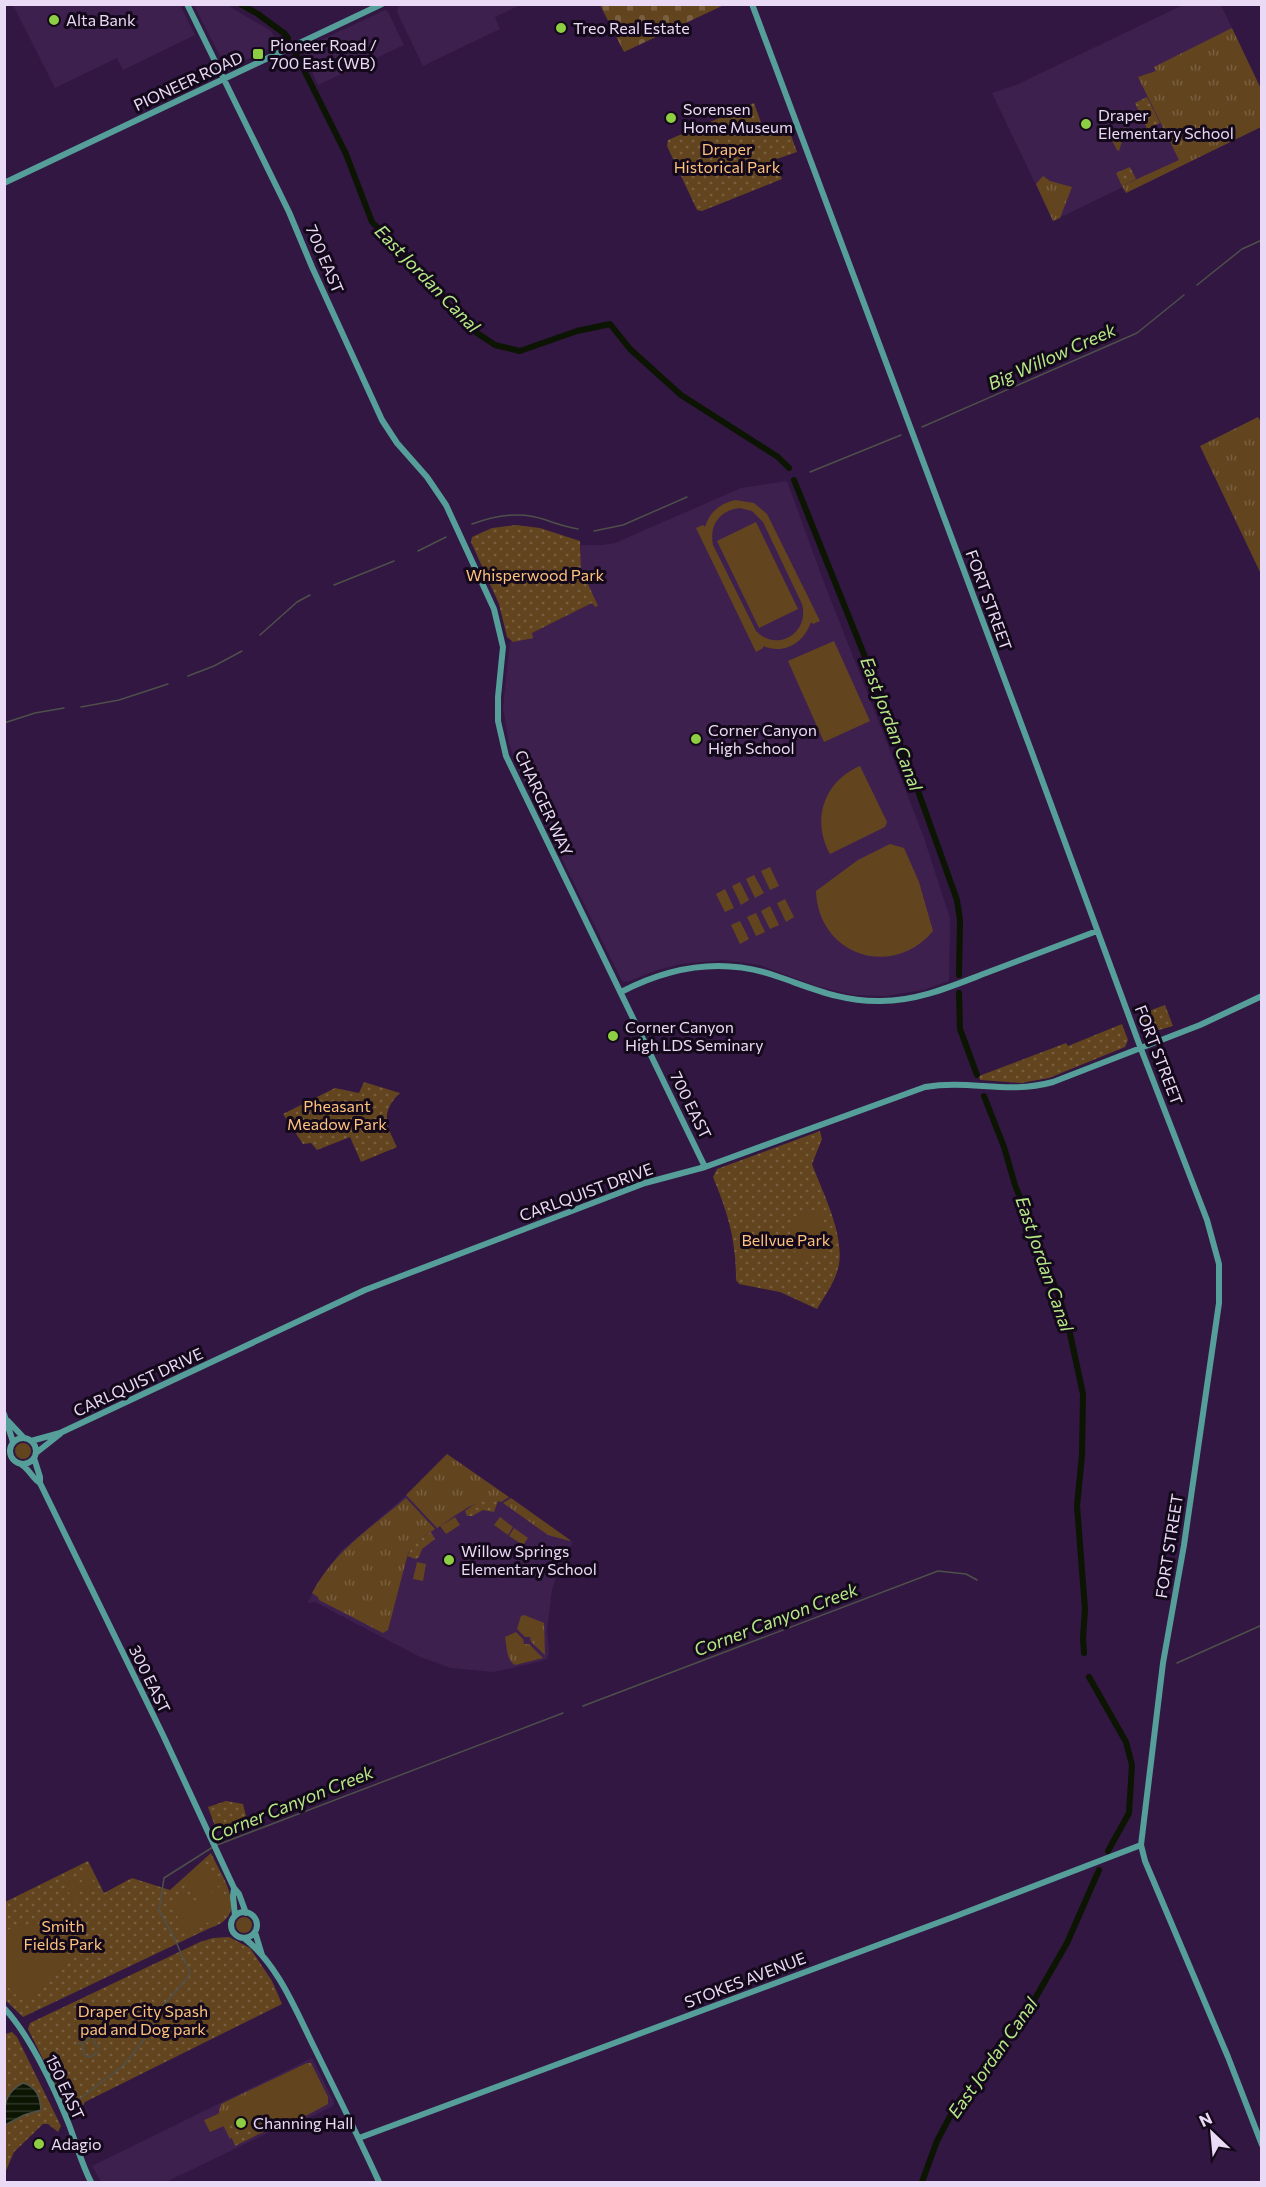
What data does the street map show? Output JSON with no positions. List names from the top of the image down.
{
  "streets": {
    "street": [
      "PIONEER ROAD",
      "700 EAST",
      "FORT STREET",
      "CHARGER WAY",
      "CARLQUIST DRIVE",
      "300 EAST",
      "STOKES AVENUE",
      "150 EAST"
    ]
  },
  "crossings": [
    ["PIONEER ROAD", "700 EAST"],
    ["700 EAST", "CHARGER WAY"],
    ["700 EAST", "CARLQUIST DRIVE"],
    ["FORT STREET", "CARLQUIST DRIVE"],
    ["FORT STREET", "STOKES AVENUE"],
    ["CARLQUIST DRIVE", "300 EAST"]
  ],
  "water": ["East Jordan Canal", "Big Willow Creek", "Corner Canyon Creek"],
  "parks": [
    "Draper Historical Park",
    "Whisperwood Park",
    "Pheasant Meadow Park",
    "Bellvue Park",
    "Smith Fields Park",
    "Draper City Spash pad and Dog park"
  ],
  "places": {
    "other": [
      "Alta Bank",
      "Treo Real Estate",
      "Sorensen Home Museum",
      "Draper Elementary School",
      "Corner Canyon High School",
      "Corner Canyon High LDS Seminary",
      "Willow Springs Elementary School",
      "Channing Hall",
      "Adagio"
    ],
    "transit": ["Pioneer Road / 700 East (WB)"]
  },
  "north": "top left"
}
